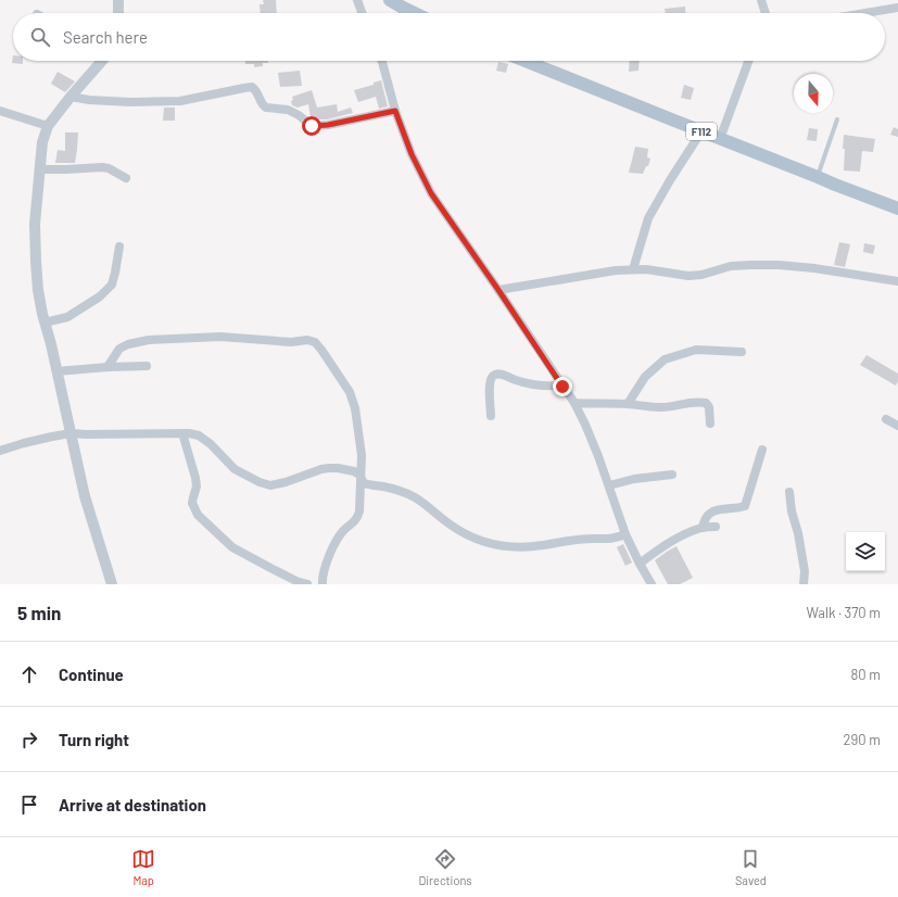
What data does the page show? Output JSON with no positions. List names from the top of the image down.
{
  "streets": {
    "main road": ["F112"]
  },
  "north": "bottom",
  "page": {
    "search": "Search here",
    "heading": ["5 min", "Walk · 370 m"],
    "list": [
      ["Continue", "80 m"],
      ["Turn right", "290 m"],
      "Arrive at destination"
    ],
    "nav": ["Map", "Directions", "Saved"]
  }
}
